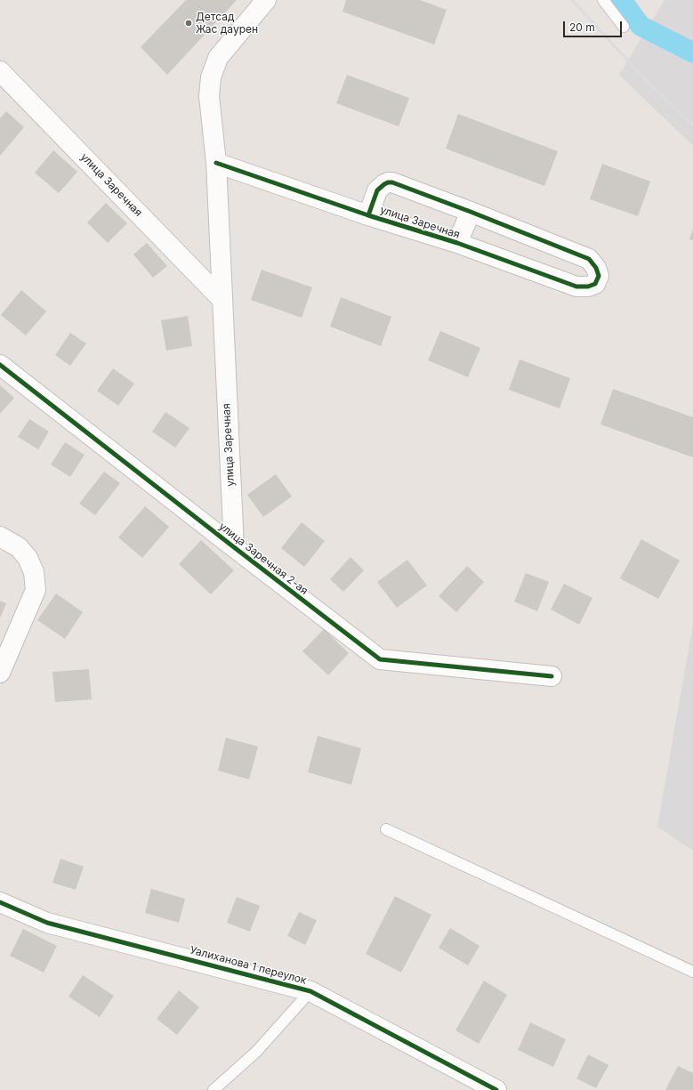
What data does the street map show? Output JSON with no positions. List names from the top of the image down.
{
  "streets": {
    "street": ["улица Заречная", "улица Заречная 2-ая", "Уалиханова 1 переулок"]
  },
  "crossings": [
    ["улица Заречная", "улица Заречная 2-ая"]
  ],
  "places": ["Детсад Жас даурен"],
  "scale_bar": "20 m"
}
